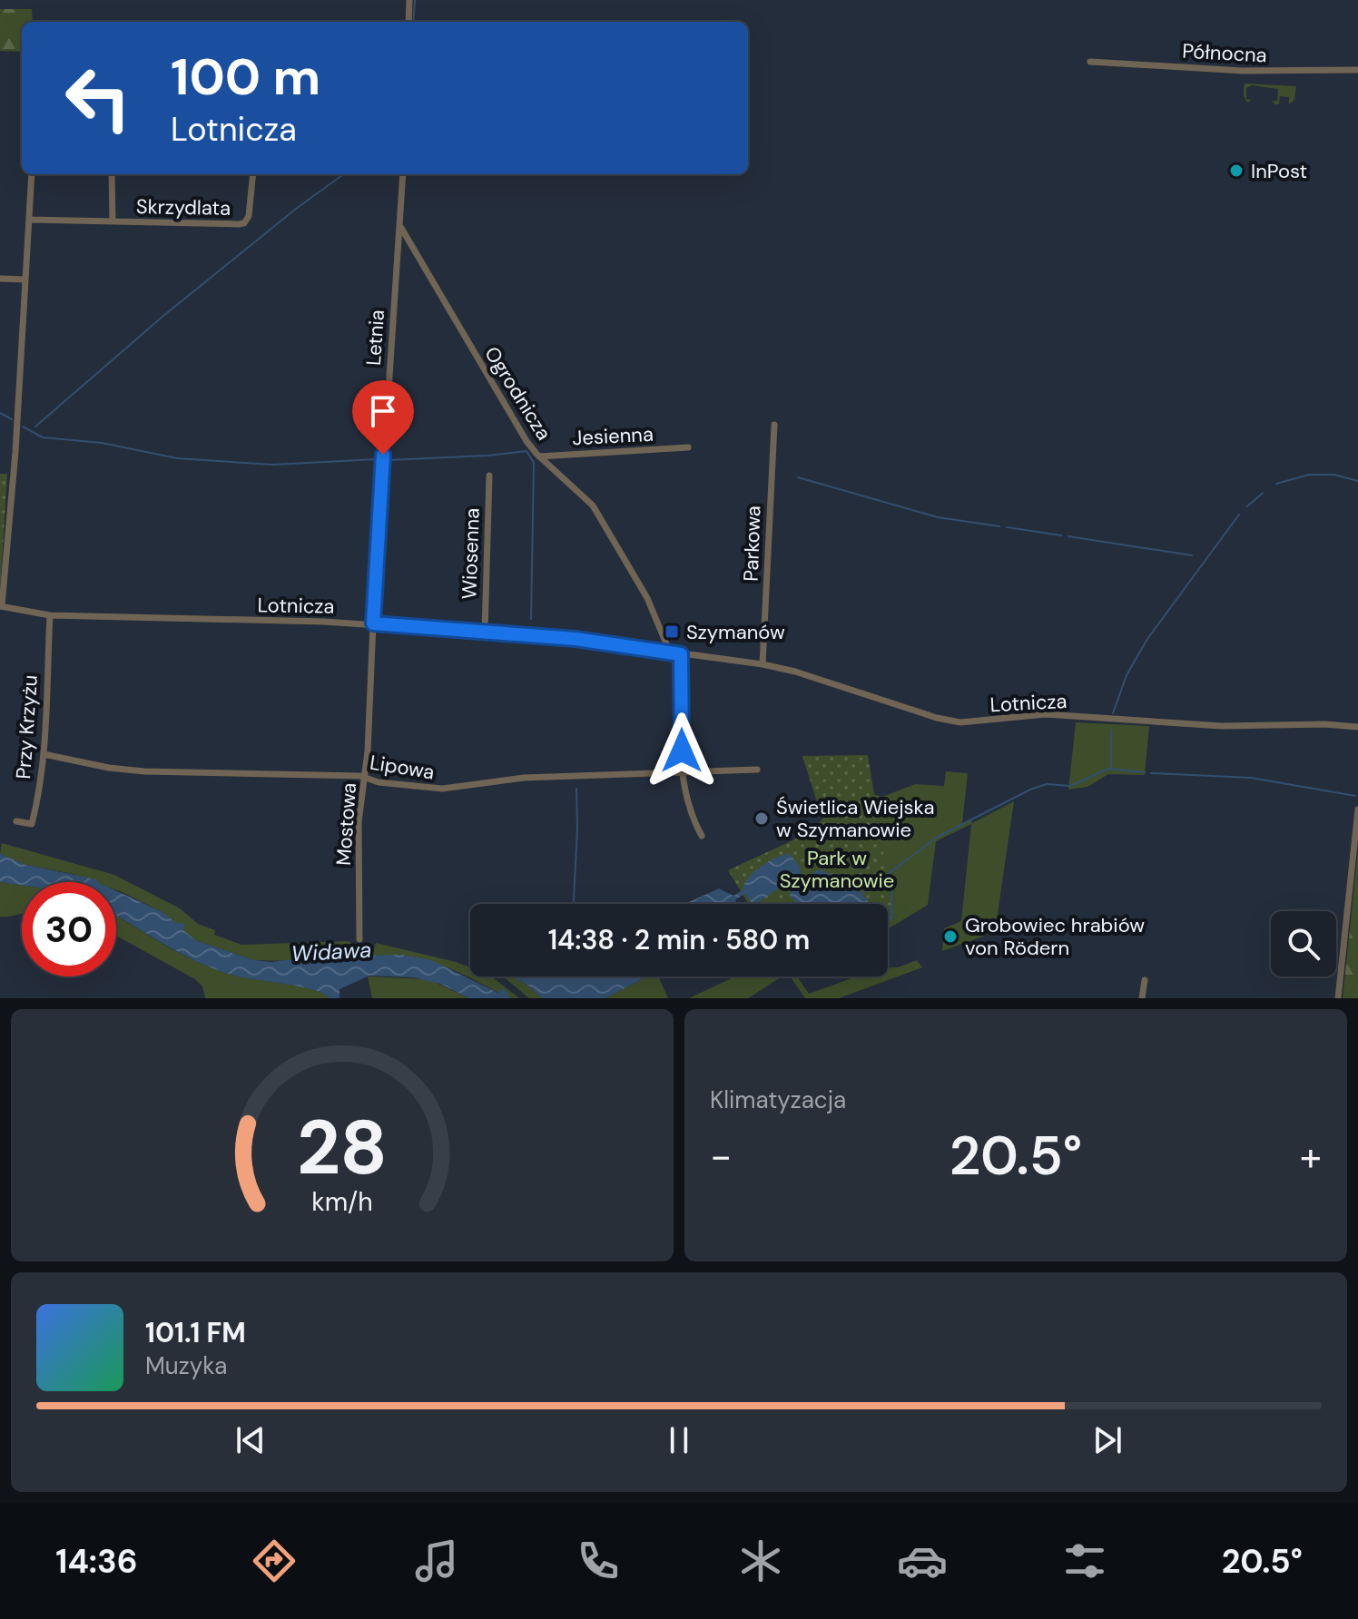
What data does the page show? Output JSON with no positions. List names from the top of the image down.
{
  "streets": {
    "street": [
      "Północna",
      "Skrzydlata",
      "Letnia",
      "Ogrodnicza",
      "Jesienna",
      "Parkowa",
      "Wiosenna",
      "Lotnicza",
      "Przy Krzyżu",
      "Lipowa",
      "Mostowa"
    ]
  },
  "crossings": [
    ["Letnia", "Ogrodnicza"],
    ["Letnia", "Lotnicza"],
    ["Letnia", "Mostowa"],
    ["Ogrodnicza", "Jesienna"],
    ["Ogrodnicza", "Lotnicza"],
    ["Ogrodnicza", "Lipowa"],
    ["Parkowa", "Lotnicza"],
    ["Wiosenna", "Lotnicza"],
    ["Lotnicza", "Przy Krzyżu"],
    ["Lotnicza", "Mostowa"],
    ["Przy Krzyżu", "Lipowa"],
    ["Lipowa", "Mostowa"]
  ],
  "water": ["Widawa"],
  "parks": ["Park w Szymanowie"],
  "places": {
    "other": ["InPost", "Świetlica Wiejska w Szymanowie", "Grobowiec hrabiów von Rödern"],
    "transit": ["Szymanów"]
  },
  "page": {
    "turn": ["100 m", "Lotnicza"],
    "limit": "30",
    "trip": "14:38 · 2 min · 580 m",
    "tile": "Klimatyzacja",
    "heat": ["−", "20.5°", "+"],
    "song": ["101.1 FM", "Muzyka"],
    "tabs": ["14:36", "20.5°"],
    "gauge": ["28", "km/h"]
  }
}
